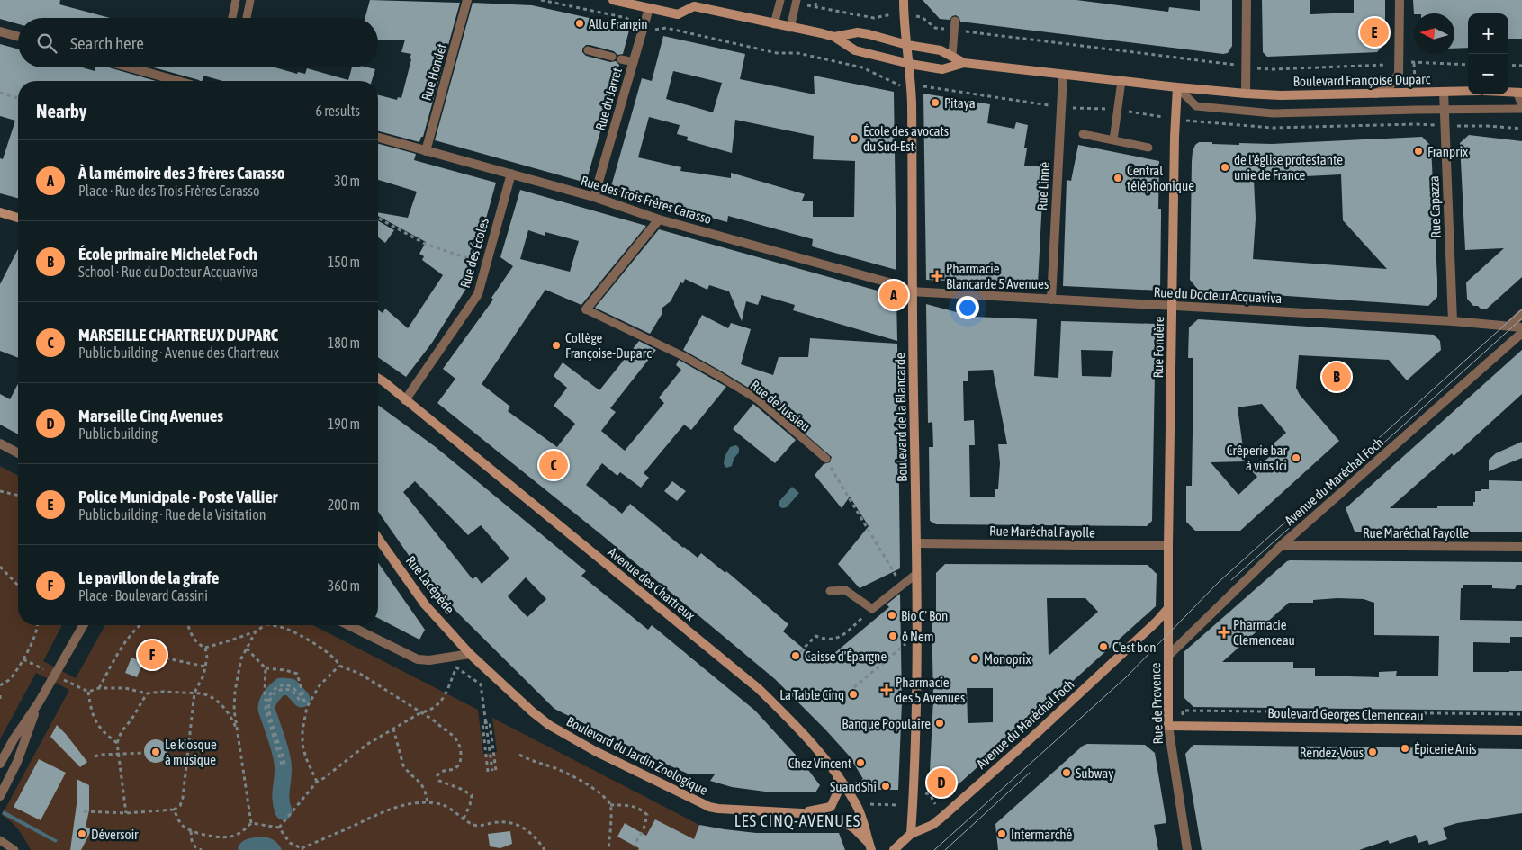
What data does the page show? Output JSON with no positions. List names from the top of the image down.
{
  "streets": {
    "street": [
      "Rue Hondet",
      "Boulevard Françoise Duparc",
      "Rue du Jarret",
      "Rue Linné",
      "Rue des Trois Frères Carasso",
      "Rue Capazza",
      "Rue des Écoles",
      "Rue du Docteur Acquaviva",
      "Rue Fondère",
      "Boulevard de la Blancarde",
      "Avenue du Maréchal Foch",
      "Rue Maréchal Fayolle",
      "Avenue des Chartreux",
      "Rue Lacépède",
      "Rue de Provence",
      "Boulevard Georges Clemenceau",
      "Boulevard du Jardin Zoologique"
    ],
    "lane": ["Rue de Jussieu"]
  },
  "crossings": [
    ["Rue Hondet", "Rue des Trois Frères Carasso"],
    ["Boulevard Françoise Duparc", "Rue Capazza"],
    ["Boulevard Françoise Duparc", "Rue Fondère"],
    ["Rue du Jarret", "Rue des Trois Frères Carasso"],
    ["Rue Linné", "Rue du Docteur Acquaviva"],
    ["Rue des Trois Frères Carasso", "Rue des Écoles"],
    ["Rue des Trois Frères Carasso", "Rue du Docteur Acquaviva"],
    ["Rue des Trois Frères Carasso", "Boulevard de la Blancarde"],
    ["Rue Capazza", "Rue du Docteur Acquaviva"],
    ["Rue des Écoles", "Avenue des Chartreux"],
    ["Rue du Docteur Acquaviva", "Rue Fondère"],
    ["Rue du Docteur Acquaviva", "Boulevard de la Blancarde"],
    ["Rue Fondère", "Avenue du Maréchal Foch"],
    ["Rue Fondère", "Rue Maréchal Fayolle"],
    ["Rue Fondère", "Rue de Provence"],
    ["Boulevard de la Blancarde", "Avenue du Maréchal Foch"],
    ["Boulevard de la Blancarde", "Rue Maréchal Fayolle"],
    ["Avenue du Maréchal Foch", "Rue Maréchal Fayolle"],
    ["Avenue du Maréchal Foch", "Rue de Provence"],
    ["Avenue des Chartreux", "Boulevard du Jardin Zoologique"],
    ["Rue Lacépède", "Boulevard du Jardin Zoologique"],
    ["Rue de Provence", "Boulevard Georges Clemenceau"]
  ],
  "districts": ["LES CINQ-AVENUES"],
  "places": {
    "other": [
      "Allo Frangin",
      "Pitaya",
      "École des avocats du Sud-Est",
      "Franprix",
      "de l'église protestante unie de France",
      "Central téléphonique",
      "Collège Françoise-Duparc",
      "Crêperie bar à vins Ici",
      "Bio C' Bon",
      "ô Nem",
      "C'est bon",
      "Caisse d'Épargne",
      "Monoprix",
      "La Table Cinq",
      "Banque Populaire",
      "Épicerie Anis",
      "Le kiosque à musique",
      "Rendez-Vous",
      "Chez Vincent",
      "Subway",
      "SuandShi",
      "Déversoir",
      "Intermarché"
    ],
    "health": ["Pharmacie Blancarde 5 Avenues", "Pharmacie Clemenceau", "Pharmacie des 5 Avenues"]
  },
  "north": "left",
  "page": {
    "map_buttons": ["+", "−"],
    "pins": [
      "E",
      "A",
      "B",
      "C",
      "F",
      "D"
    ],
    "search": "Search here",
    "heading": ["Nearby", "6 results"],
    "list": [
      {
        "mark": "A",
        "name": "À la mémoire des 3 frères Carasso",
        "note": "Place · Rue des Trois Frères Carasso",
        "value": "30 m"
      },
      {
        "mark": "B",
        "name": "École primaire Michelet Foch",
        "note": "School · Rue du Docteur Acquaviva",
        "value": "150 m"
      },
      {
        "mark": "C",
        "name": "MARSEILLE CHARTREUX DUPARC",
        "note": "Public building · Avenue des Chartreux",
        "value": "180 m"
      },
      {
        "mark": "D",
        "name": "Marseille Cinq Avenues",
        "note": "Public building",
        "value": "190 m"
      },
      {
        "mark": "E",
        "name": "Police Municipale - Poste Vallier",
        "note": "Public building · Rue de la Visitation",
        "value": "200 m"
      },
      {
        "mark": "F",
        "name": "Le pavillon de la girafe",
        "note": "Place · Boulevard Cassini",
        "value": "360 m"
      }
    ]
  }
}
